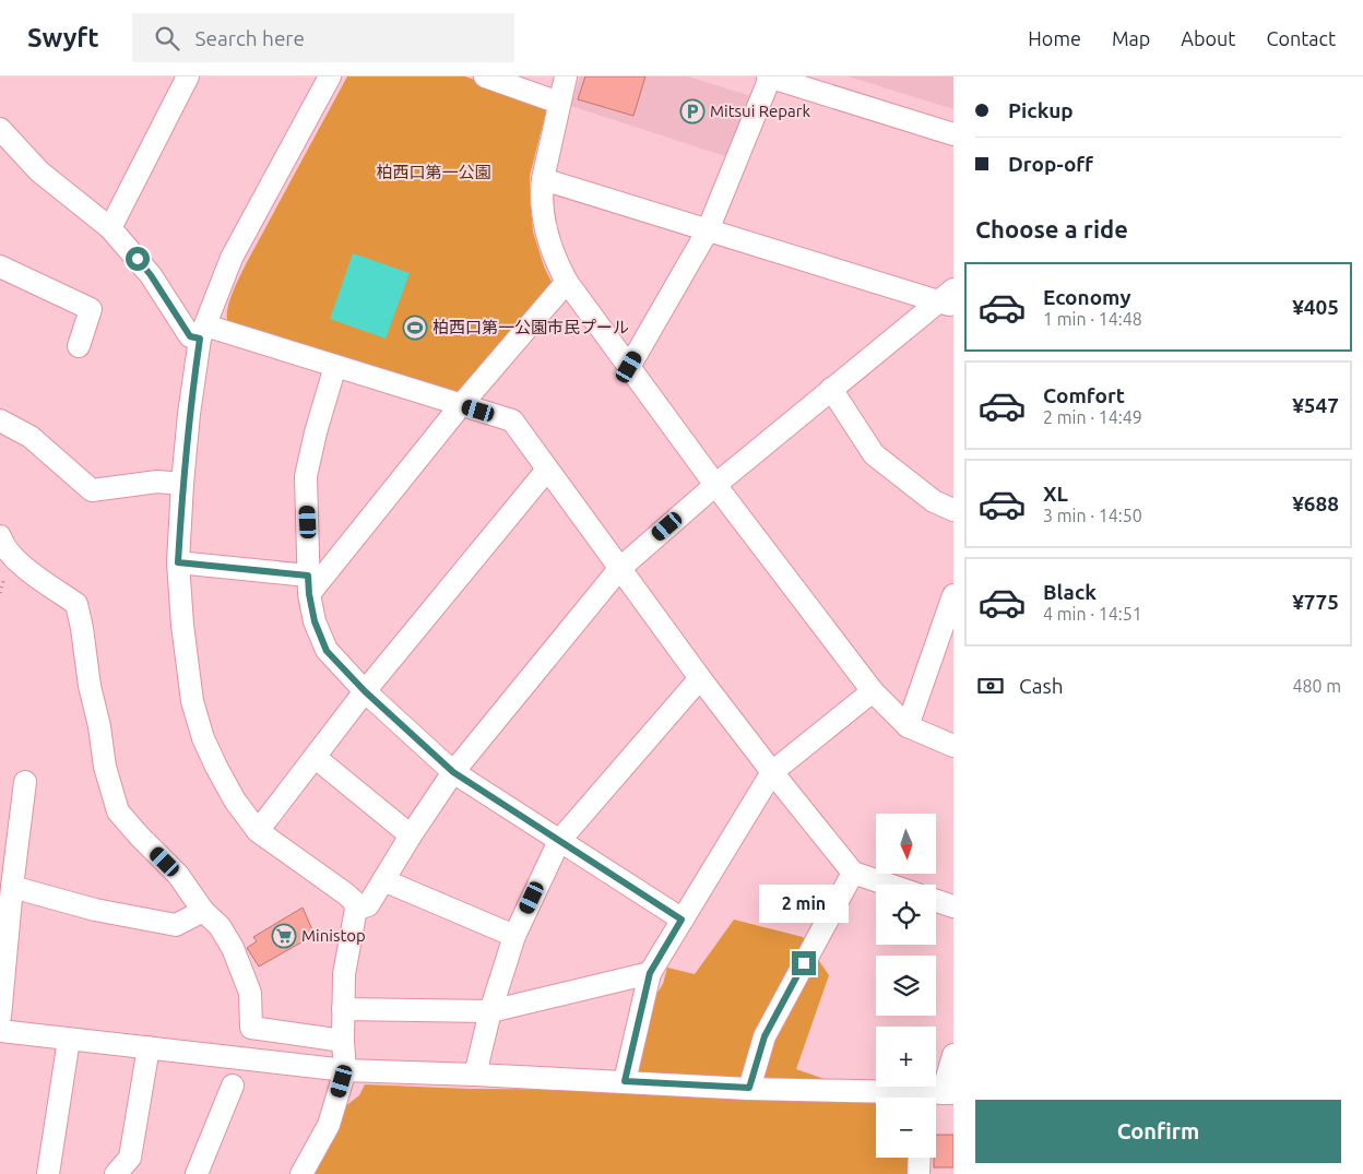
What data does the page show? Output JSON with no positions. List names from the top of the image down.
{
  "parks": ["柏西口第一公園"],
  "places": {
    "parking": ["Mitsui Repark"],
    "sports": ["柏西口第一公園市民プール"],
    "supermarket": ["Ministop"]
  },
  "north": "bottom",
  "page": {
    "header": "Swyft",
    "search": "Search here",
    "nav": [
      "Home",
      "Map",
      "About",
      "Contact"
    ],
    "banner": ["Pickup", "Drop-off"],
    "heading": "Choose a ride",
    "list": [
      {
        "name": "Economy",
        "note": "1 min · 14:48",
        "value": "¥405"
      },
      {
        "name": "Comfort",
        "note": "2 min · 14:49",
        "value": "¥547"
      },
      {
        "name": "XL",
        "note": "3 min · 14:50",
        "value": "¥688"
      },
      {
        "name": "Black",
        "note": "4 min · 14:51",
        "value": "¥775"
      }
    ],
    "pay": ["Cash", "480 m"],
    "map_buttons": ["+", "−"],
    "bubble": "2 min",
    "buttons": "Confirm"
  }
}
